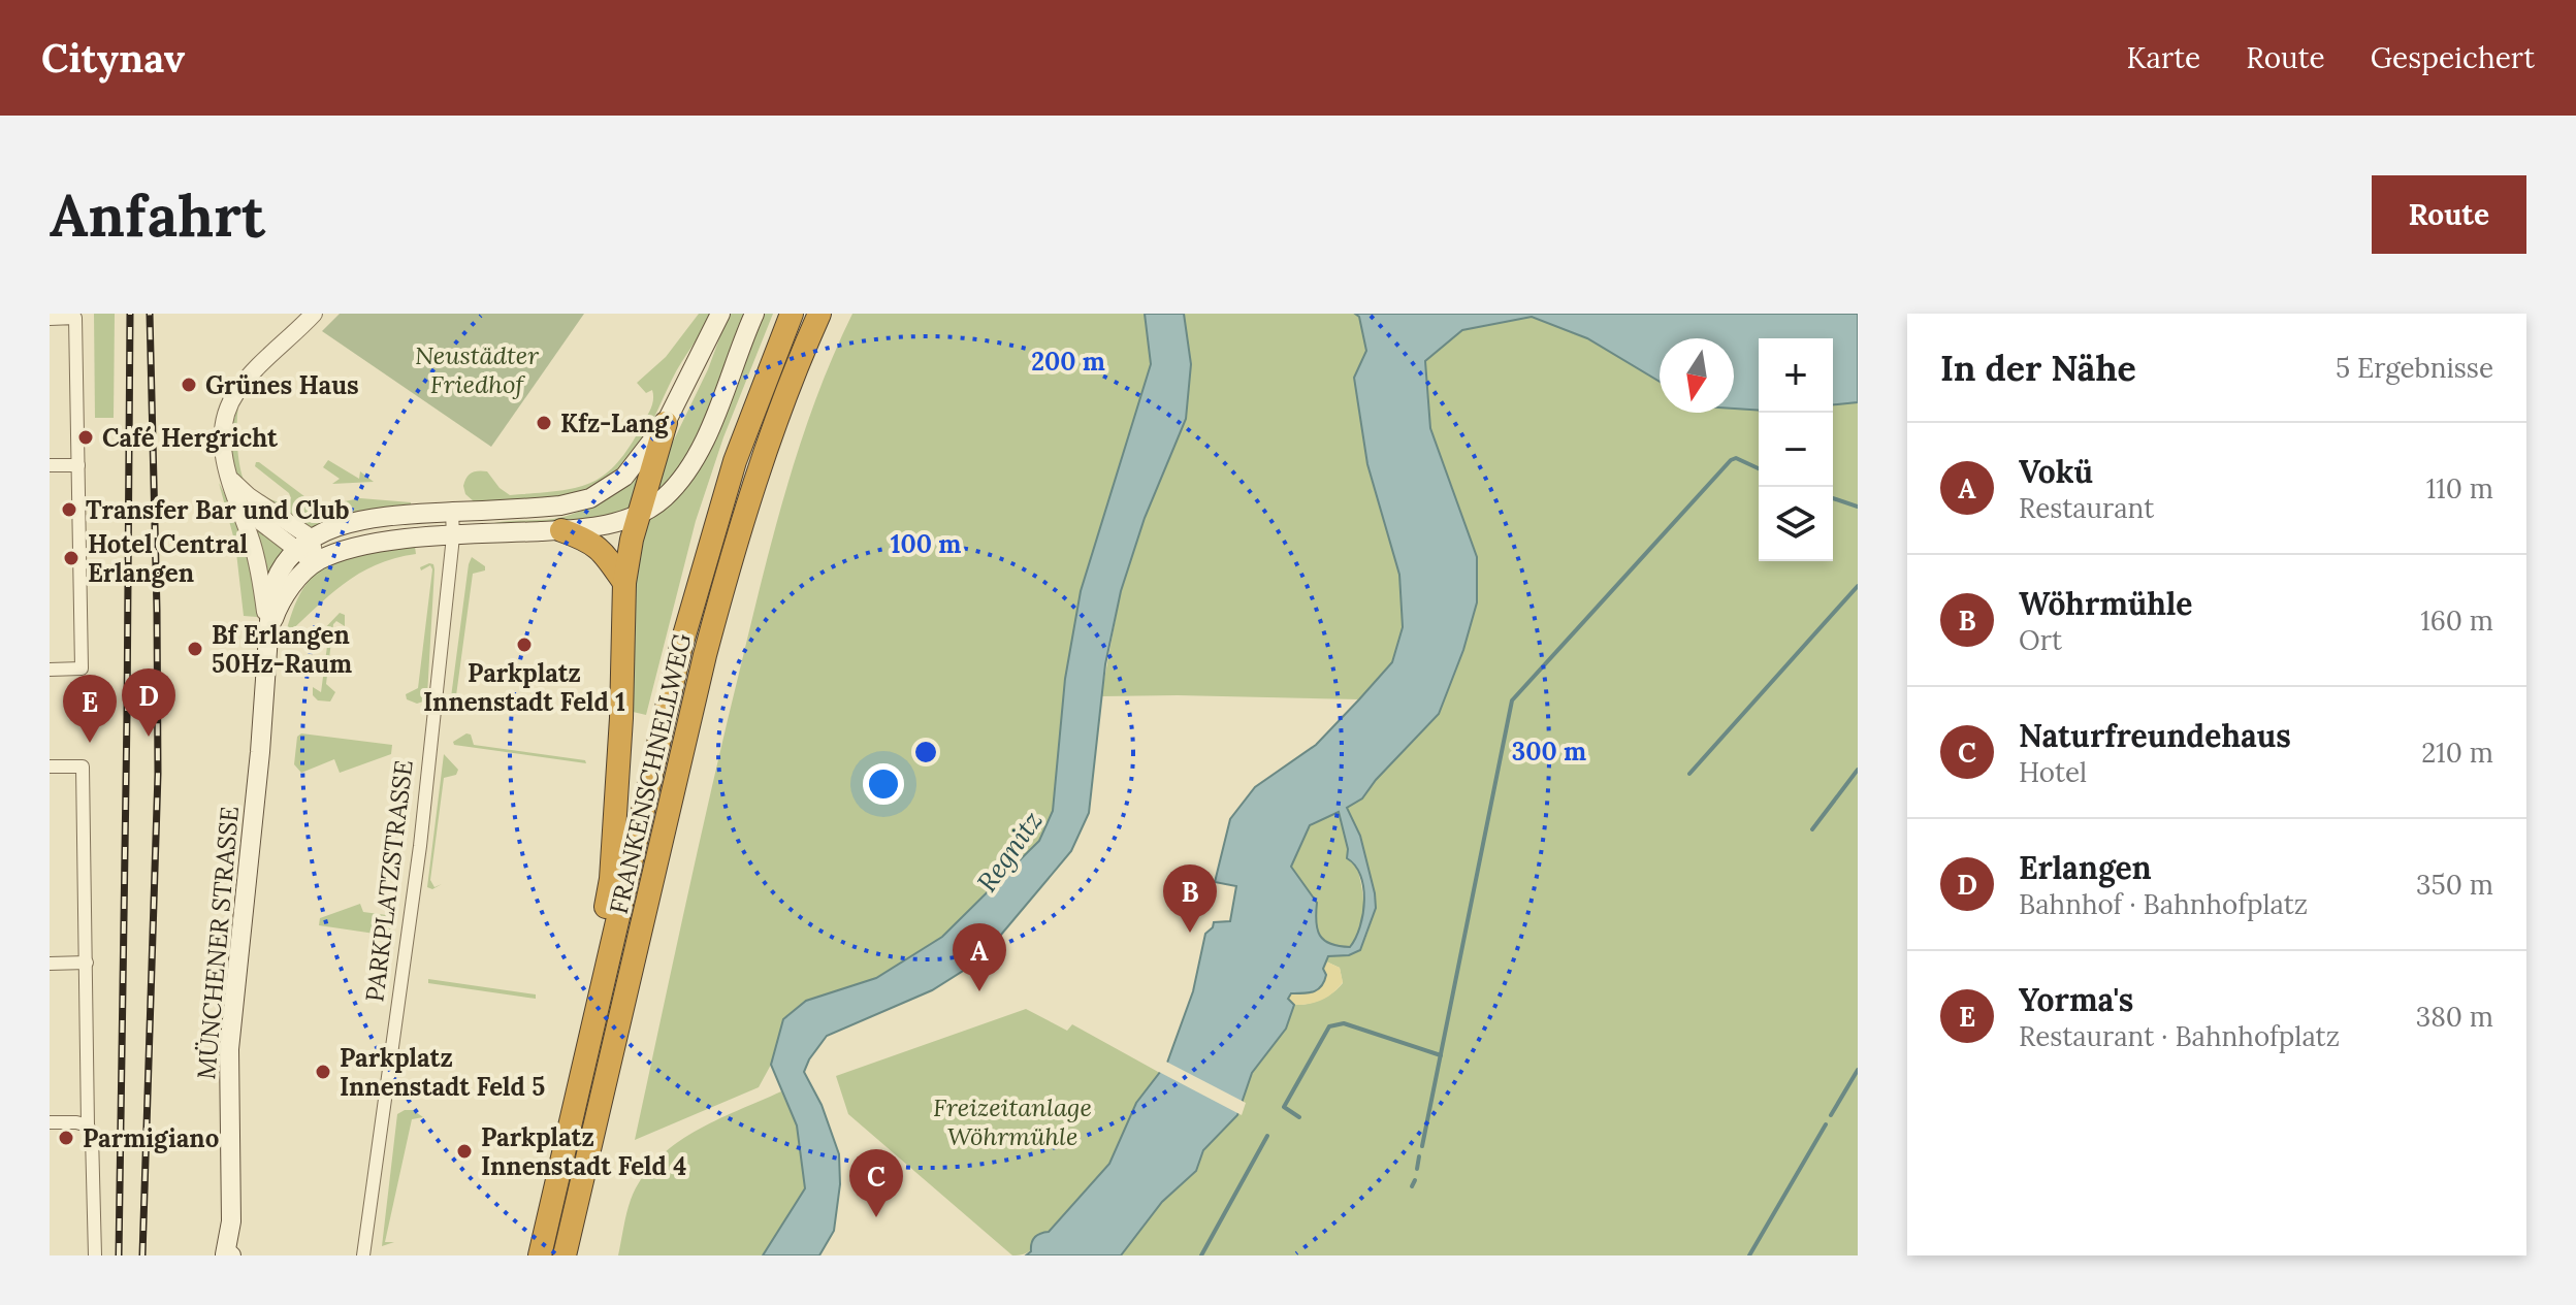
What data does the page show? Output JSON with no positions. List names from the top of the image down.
{
  "streets": {
    "highway": ["FRANKENSCHNELLWEG"],
    "main road": ["MÜNCHENER STRASSE"],
    "street": ["PARKPLATZSTRASSE"]
  },
  "crossings": [
    ["PARKPLATZSTRASSE", "MÜNCHENER STRASSE"]
  ],
  "water": ["Regnitz"],
  "parks": ["Neustädter Friedhof", "Freizeitanlage Wöhrmühle"],
  "places": [
    "Grünes Haus",
    "Kfz-Lang",
    "Café Hergricht",
    "Transfer Bar und Club",
    "Hotel Central Erlangen",
    "Parkplatz Innenstadt Feld 1",
    "Bf Erlangen 50Hz-Raum",
    "Parkplatz Innenstadt Feld 5",
    "Parmigiano",
    "Parkplatz Innenstadt Feld 4"
  ],
  "north": "bottom",
  "page": {
    "header": "Citynav",
    "nav": ["Karte", "Route", "Gespeichert"],
    "buttons": "Route",
    "title": "Anfahrt",
    "heading": ["In der Nähe", "5 Ergebnisse"],
    "map_buttons": ["+", "−"],
    "list": [
      {
        "mark": "A",
        "name": "Vokü",
        "note": "Restaurant",
        "value": "110 m"
      },
      {
        "mark": "B",
        "name": "Wöhrmühle",
        "note": "Ort",
        "value": "160 m"
      },
      {
        "mark": "C",
        "name": "Naturfreundehaus",
        "note": "Hotel",
        "value": "210 m"
      },
      {
        "mark": "D",
        "name": "Erlangen",
        "note": "Bahnhof · Bahnhofplatz",
        "value": "350 m"
      },
      {
        "mark": "E",
        "name": "Yorma's",
        "note": "Restaurant · Bahnhofplatz",
        "value": "380 m"
      }
    ],
    "pins": [
      "D",
      "E",
      "B",
      "A",
      "C"
    ]
  },
  "rings": ["200 m", "100 m", "300 m"]
}
